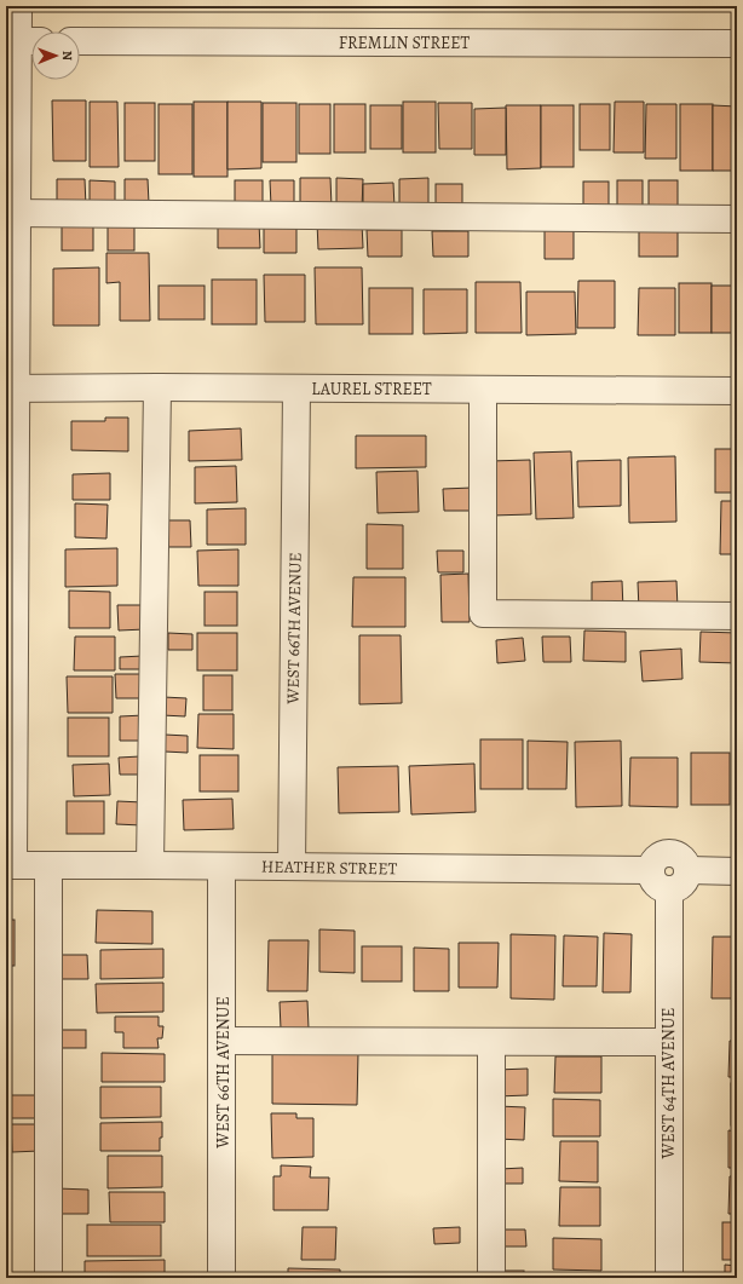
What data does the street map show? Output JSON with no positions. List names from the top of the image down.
{
  "streets": {
    "street": [
      "FREMLIN STREET",
      "LAUREL STREET",
      "WEST 66TH AVENUE",
      "HEATHER STREET",
      "WEST 64TH AVENUE"
    ]
  },
  "crossings": [
    ["LAUREL STREET", "WEST 66TH AVENUE"],
    ["WEST 66TH AVENUE", "HEATHER STREET"],
    ["HEATHER STREET", "WEST 64TH AVENUE"]
  ],
  "north": "right"
}
